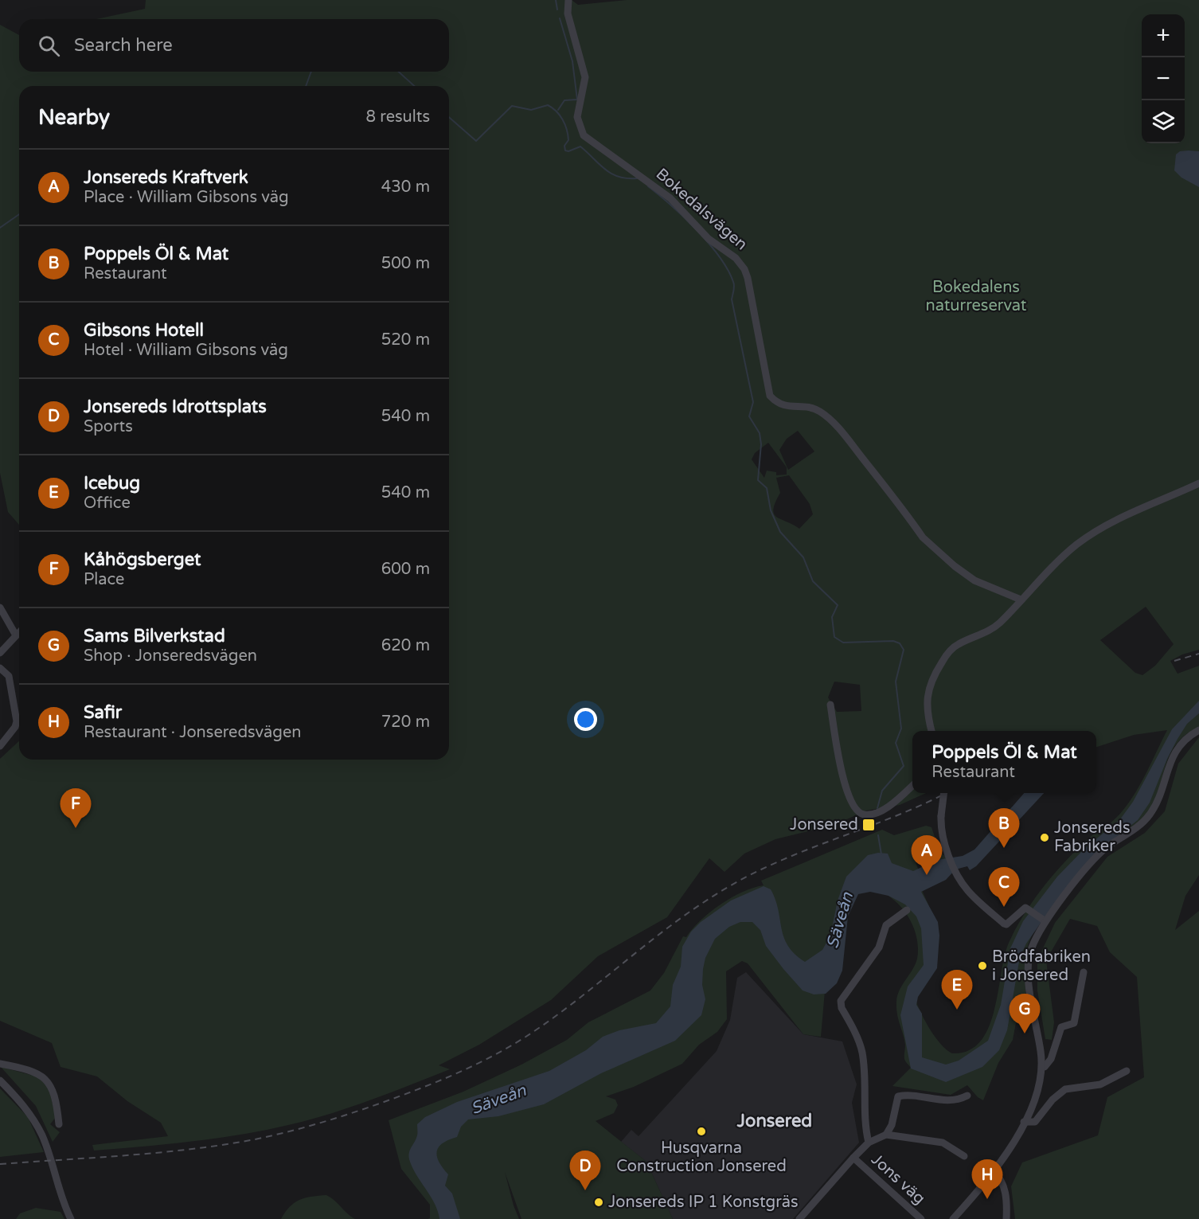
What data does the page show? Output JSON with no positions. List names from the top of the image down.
{
  "streets": {
    "street": ["Bokedalsvägen", "Jons väg"]
  },
  "districts": ["Jonsered"],
  "water": ["Säveån"],
  "parks": ["Bokedalens naturreservat"],
  "places": {
    "transit": ["Jonsered"],
    "other": [
      "Jonsereds Fabriker",
      "Brödfabriken i Jonsered",
      "Husqvarna Construction Jonsered",
      "Jonsereds IP 1 Konstgräs"
    ]
  },
  "page": {
    "map_buttons": ["+", "−"],
    "search": "Search here",
    "heading": ["Nearby", "8 results"],
    "list": [
      {
        "mark": "A",
        "name": "Jonsereds Kraftverk",
        "note": "Place · William Gibsons väg",
        "value": "430 m"
      },
      {
        "mark": "B",
        "name": "Poppels Öl & Mat",
        "note": "Restaurant",
        "value": "500 m"
      },
      {
        "mark": "C",
        "name": "Gibsons Hotell",
        "note": "Hotel · William Gibsons väg",
        "value": "520 m"
      },
      {
        "mark": "D",
        "name": "Jonsereds Idrottsplats",
        "note": "Sports",
        "value": "540 m"
      },
      {
        "mark": "E",
        "name": "Icebug",
        "note": "Office",
        "value": "540 m"
      },
      {
        "mark": "F",
        "name": "Kåhögsberget",
        "note": "Place",
        "value": "600 m"
      },
      {
        "mark": "G",
        "name": "Sams Bilverkstad",
        "note": "Shop · Jonseredsvägen",
        "value": "620 m"
      },
      {
        "mark": "H",
        "name": "Safir",
        "note": "Restaurant · Jonseredsvägen",
        "value": "720 m"
      }
    ],
    "popup": ["Poppels Öl & Mat", "Restaurant"],
    "pins": [
      "F",
      "B",
      "A",
      "C",
      "E",
      "G",
      "D",
      "H"
    ]
  }
}
